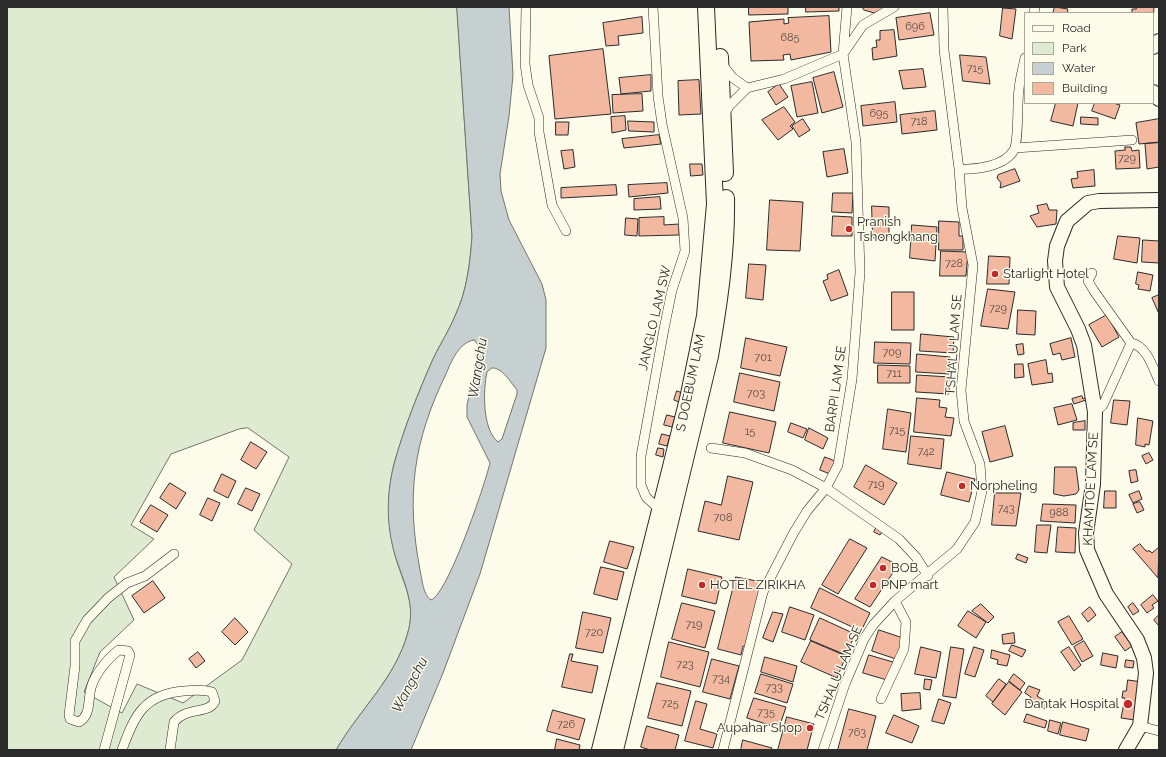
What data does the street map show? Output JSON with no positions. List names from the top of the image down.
{
  "streets": {
    "highway": ["S DOEBUM LAM"],
    "main road": ["KHAMTOE LAM SE"],
    "street": ["JANGLO LAM SW", "TSHALU LAM SE", "BARPI LAM SE"]
  },
  "crossings": [
    ["JANGLO LAM SW", "S DOEBUM LAM"]
  ],
  "water": ["Wangchu"],
  "places": [
    "Pranish Tshongkhang",
    "Starlight Hotel",
    "Norpheling",
    "BOB",
    "HOTEL ZIRIKHA",
    "PNP mart",
    "Dantak Hospital",
    "Aupahar Shop"
  ],
  "house_numbers": [
    "696",
    "685",
    "715",
    "695",
    "718",
    "729",
    "728",
    "729",
    "709",
    "701",
    "711",
    "703",
    "715",
    "15",
    "742",
    "719",
    "743",
    "988",
    "708",
    "719",
    "720",
    "723",
    "734",
    "733",
    "725",
    "735",
    "726",
    "763"
  ],
  "legend": [
    "Road",
    "Park",
    "Water",
    "Building"
  ]
}
